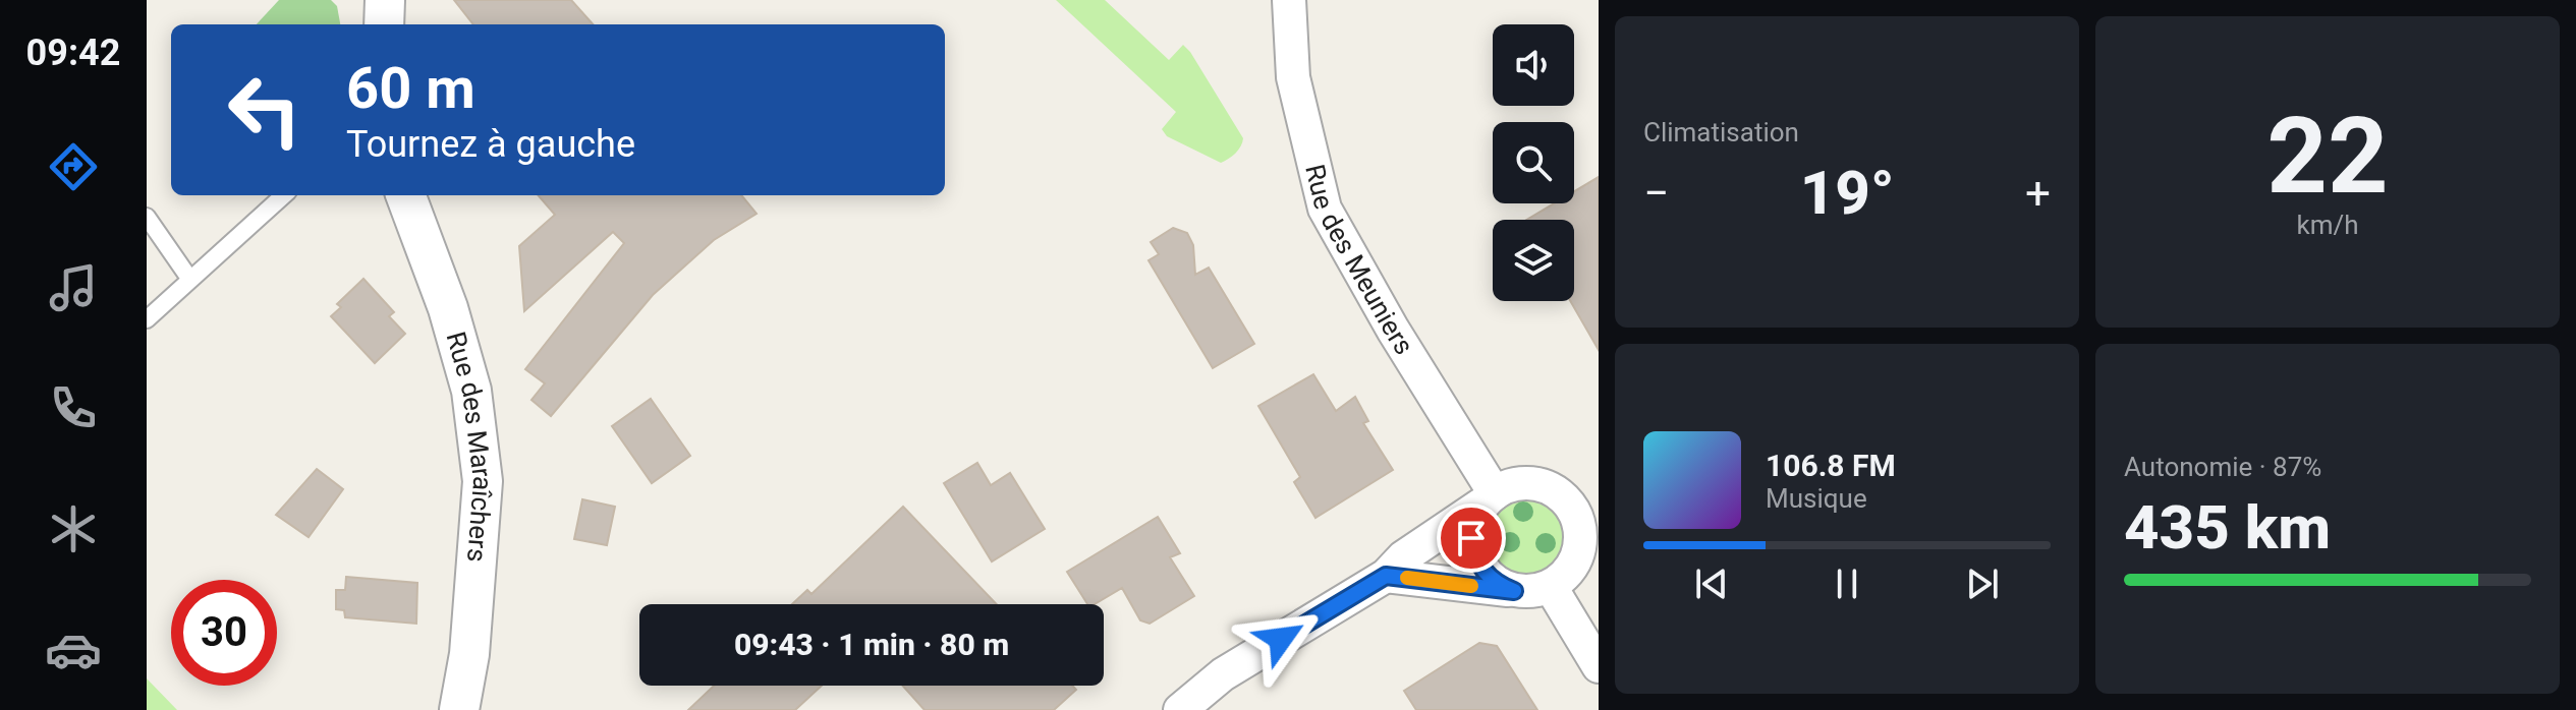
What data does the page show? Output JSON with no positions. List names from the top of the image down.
{
  "streets": {
    "street": ["Rue des Meuniers", "Rue des Maraîchers"]
  },
  "page": {
    "tabs": "09:42",
    "tile": [
      "Climatisation",
      ["22", "km/h"],
      ["Autonomie · 87%", "435 km"]
    ],
    "turn": ["60 m", "Tournez à gauche"],
    "heat": ["−", "19°", "+"],
    "song": ["106.8 FM", "Musique"],
    "limit": "30",
    "trip": "09:43 · 1 min · 80 m"
  }
}
